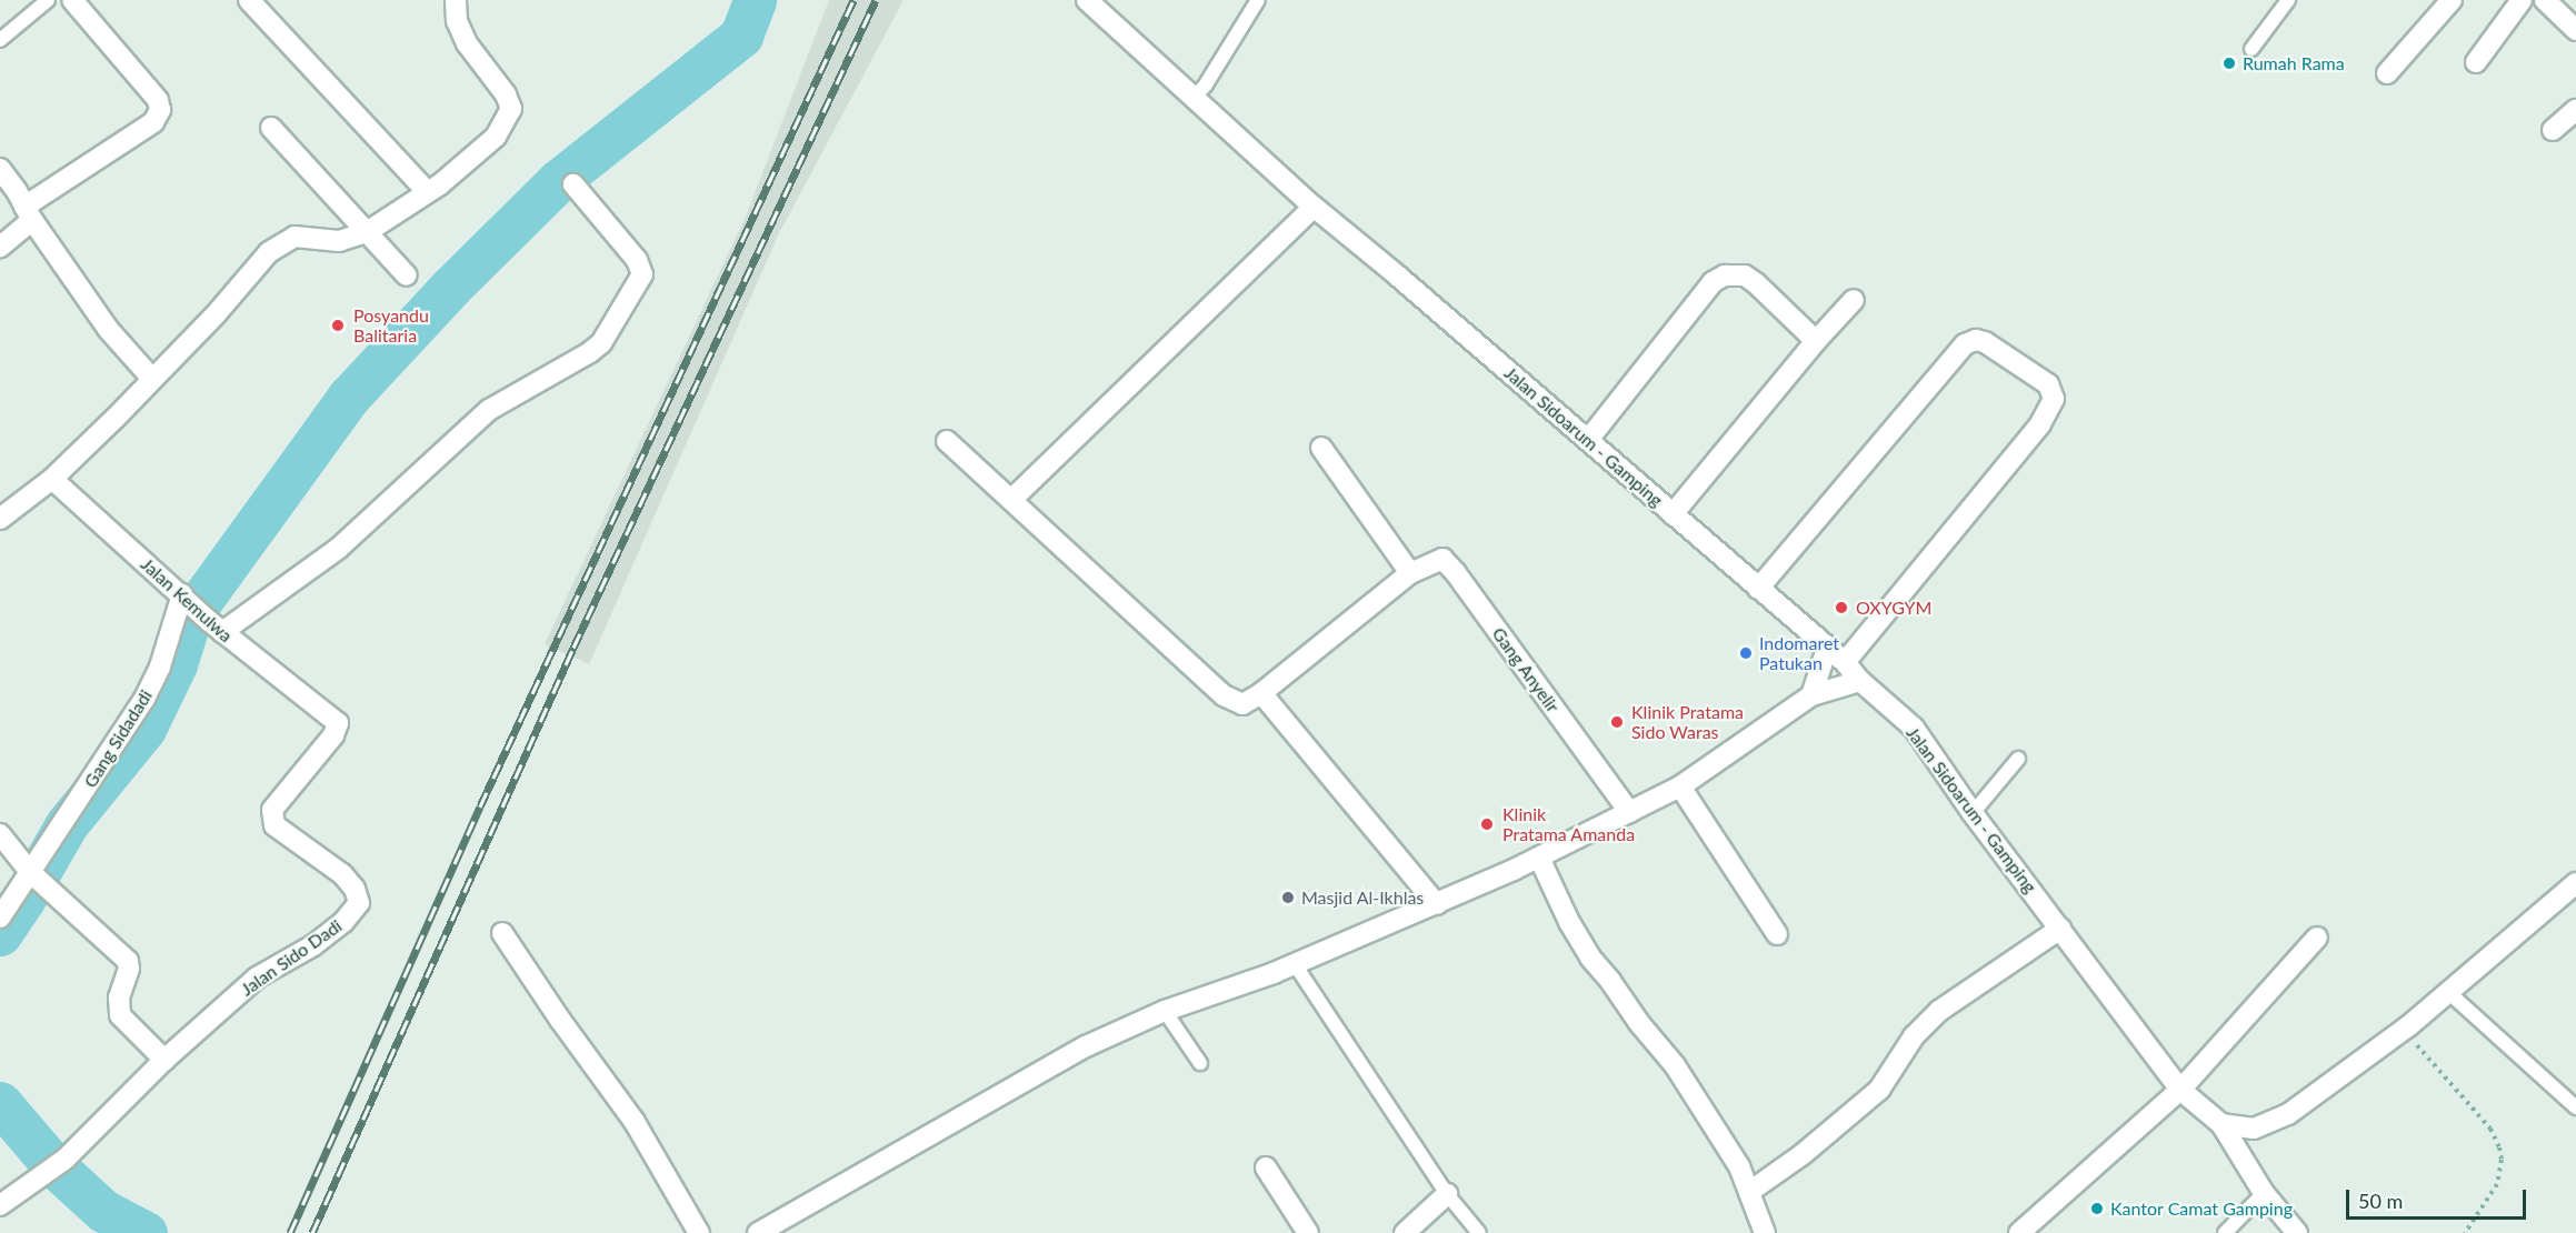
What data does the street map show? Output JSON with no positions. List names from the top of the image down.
{
  "streets": {
    "street": [
      "Jalan Sidoarum - Gamping",
      "Jalan Kemulwa",
      "Gang Anyelir",
      "Gang Sidadadi",
      "Jalan Sido Dadi"
    ]
  },
  "crossings": [
    ["Jalan Kemulwa", "Gang Sidadadi"],
    ["Jalan Kemulwa", "Jalan Sido Dadi"]
  ],
  "places": [
    "Rumah Rama",
    "Posyandu Balitaria",
    "OXYGYM",
    "Indomaret Patukan",
    "Klinik Pratama Sido Waras",
    "Klinik Pratama Amanda",
    "Masjid Al-Ikhlas",
    "Kantor Camat Gamping"
  ],
  "scale_bar": "50 m"
}
